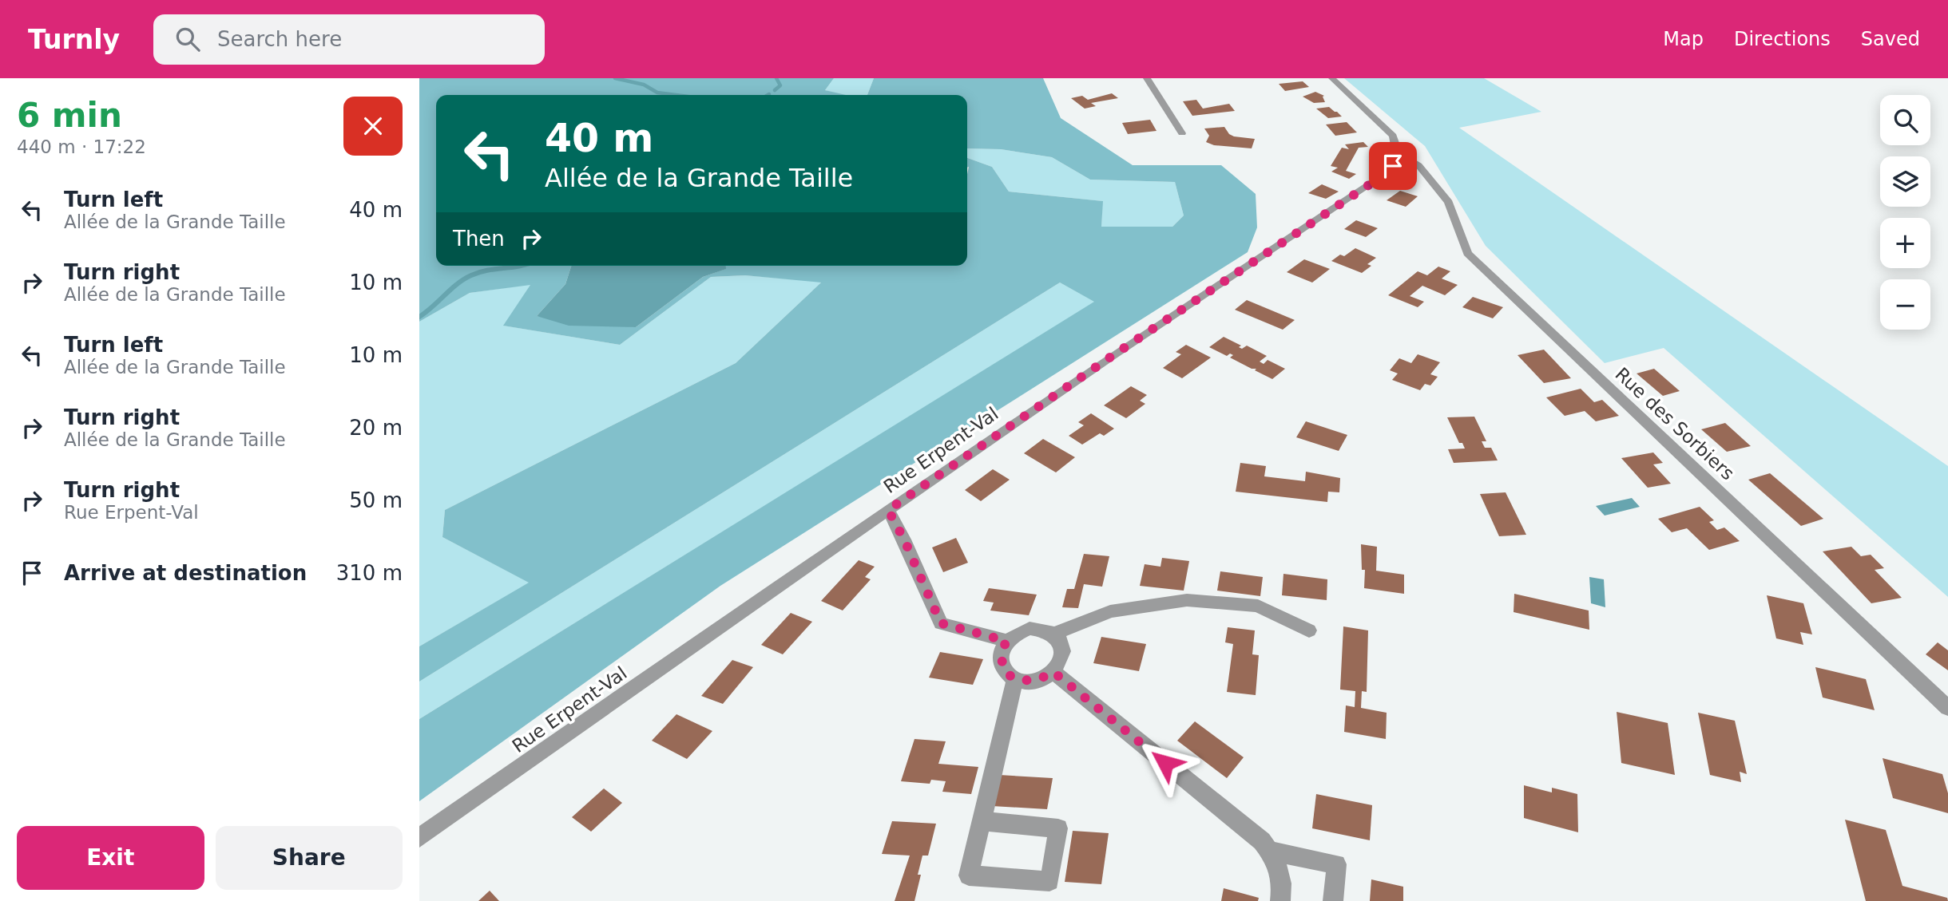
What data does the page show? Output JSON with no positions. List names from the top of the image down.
{
  "streets": {
    "street": ["Rue des Sorbiers", "Rue Erpent-Val"]
  },
  "crossings": [
    ["Rue des Sorbiers", "Rue Erpent-Val"]
  ],
  "page": {
    "header": "Turnly",
    "search": "Search here",
    "nav": ["Map", "Directions", "Saved"],
    "heading": ["6 min", "440 m · 17:22"],
    "map_buttons": ["+", "−"],
    "turn": ["40 m", "Allée de la Grande Taille"],
    "list": [
      {
        "name": "Turn left",
        "note": "Allée de la Grande Taille",
        "value": "40 m"
      },
      {
        "name": "Turn right",
        "note": "Allée de la Grande Taille",
        "value": "10 m"
      },
      {
        "name": "Turn left",
        "note": "Allée de la Grande Taille",
        "value": "10 m"
      },
      {
        "name": "Turn right",
        "note": "Allée de la Grande Taille",
        "value": "20 m"
      },
      {
        "name": "Turn right",
        "note": "Rue Erpent-Val",
        "value": "50 m"
      },
      {
        "name": "Arrive at destination",
        "value": "310 m"
      }
    ],
    "then": "Then",
    "buttons": ["Exit", "Share"]
  }
}
